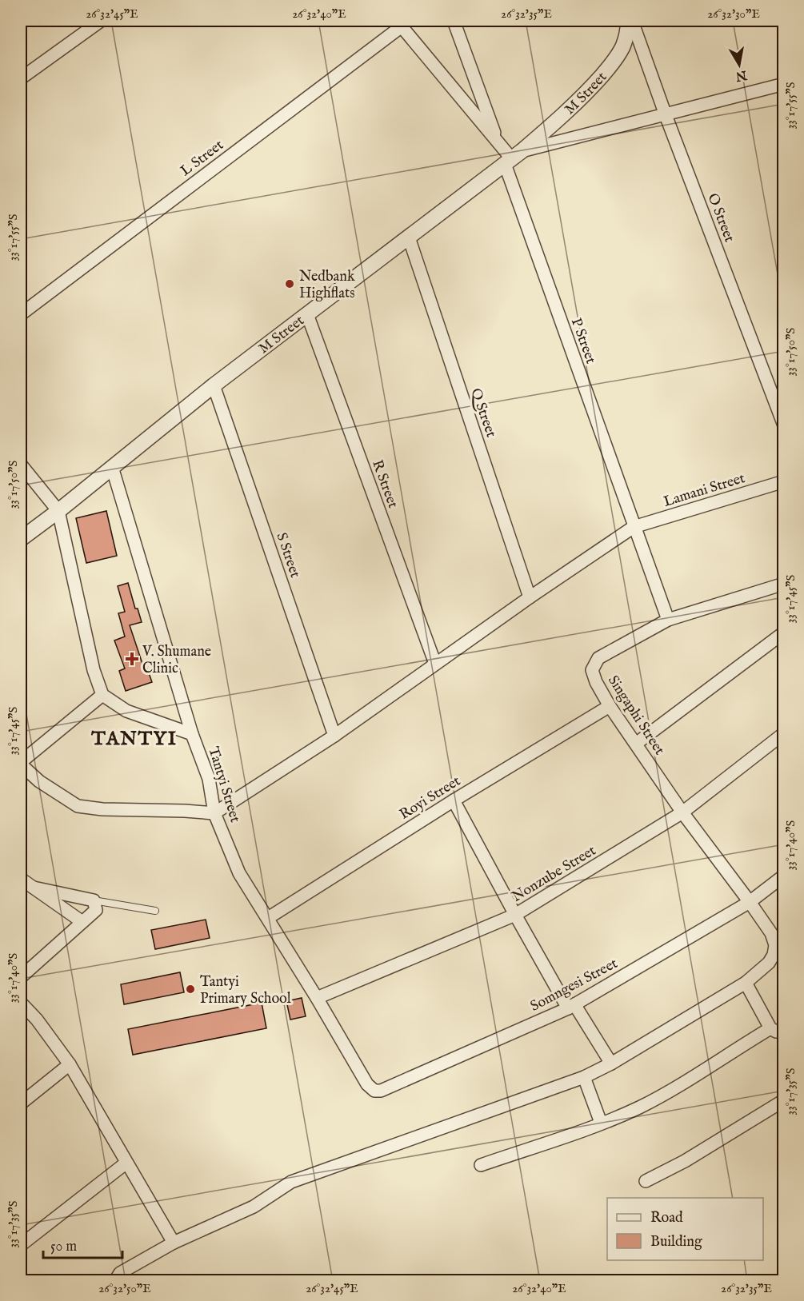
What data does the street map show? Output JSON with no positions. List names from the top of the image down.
{
  "streets": {
    "street": [
      "M Street",
      "L Street",
      "O Street",
      "P Street",
      "Q Street",
      "R Street",
      "Lamani Street",
      "S Street",
      "Singaphi Street",
      "Tantyi Street",
      "Royi Street",
      "Nonzube Street",
      "Somngesi Street"
    ]
  },
  "crossings": [
    ["M Street", "O Street"],
    ["M Street", "P Street"],
    ["M Street", "Q Street"],
    ["M Street", "R Street"],
    ["M Street", "S Street"],
    ["M Street", "Tantyi Street"],
    ["L Street", "P Street"],
    ["P Street", "Lamani Street"],
    ["P Street", "Singaphi Street"],
    ["Q Street", "Lamani Street"],
    ["R Street", "Lamani Street"],
    ["Lamani Street", "S Street"],
    ["Lamani Street", "Tantyi Street"],
    ["Singaphi Street", "Royi Street"],
    ["Singaphi Street", "Nonzube Street"],
    ["Singaphi Street", "Somngesi Street"],
    ["Tantyi Street", "Royi Street"],
    ["Tantyi Street", "Nonzube Street"],
    ["Tantyi Street", "Somngesi Street"]
  ],
  "districts": ["TANTYI"],
  "places": {
    "other": ["Nedbank Highflats", "Tantyi Primary School"],
    "health": ["V. Shumane Clinic"]
  },
  "legend": ["Road", "Building"],
  "scale_bar": "50 m",
  "north": "bottom",
  "coordinates": [
    "26°32'45\"E",
    "26°32'40\"E",
    "26°32'35\"E",
    "26°32'30\"E",
    "33°17'55\"S",
    "33°17'50\"S",
    "33°17'45\"S",
    "33°17'40\"S",
    "33°17'35\"S",
    "26°32'50\"E"
  ]
}
